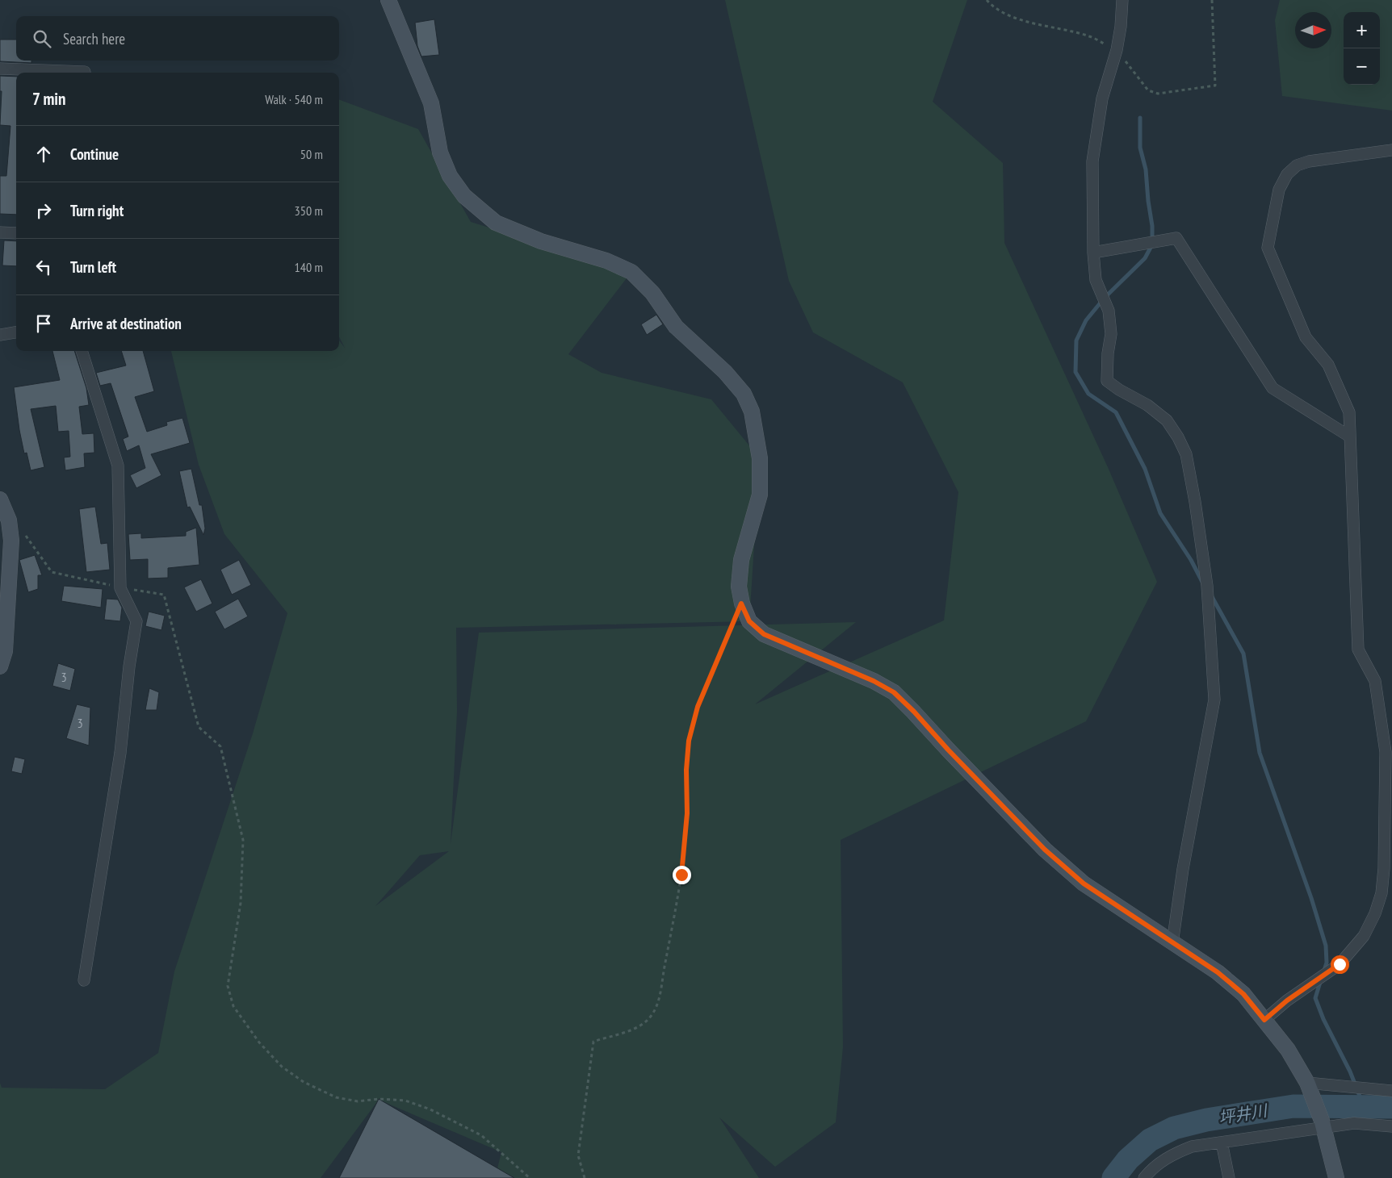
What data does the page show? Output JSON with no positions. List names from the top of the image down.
{
  "water": ["坪井川"],
  "house_numbers": ["3", "3"],
  "north": "right",
  "page": {
    "map_buttons": ["+", "−"],
    "search": "Search here",
    "heading": ["7 min", "Walk · 540 m"],
    "list": [
      ["Continue", "50 m"],
      ["Turn right", "350 m"],
      ["Turn left", "140 m"],
      "Arrive at destination"
    ]
  }
}
